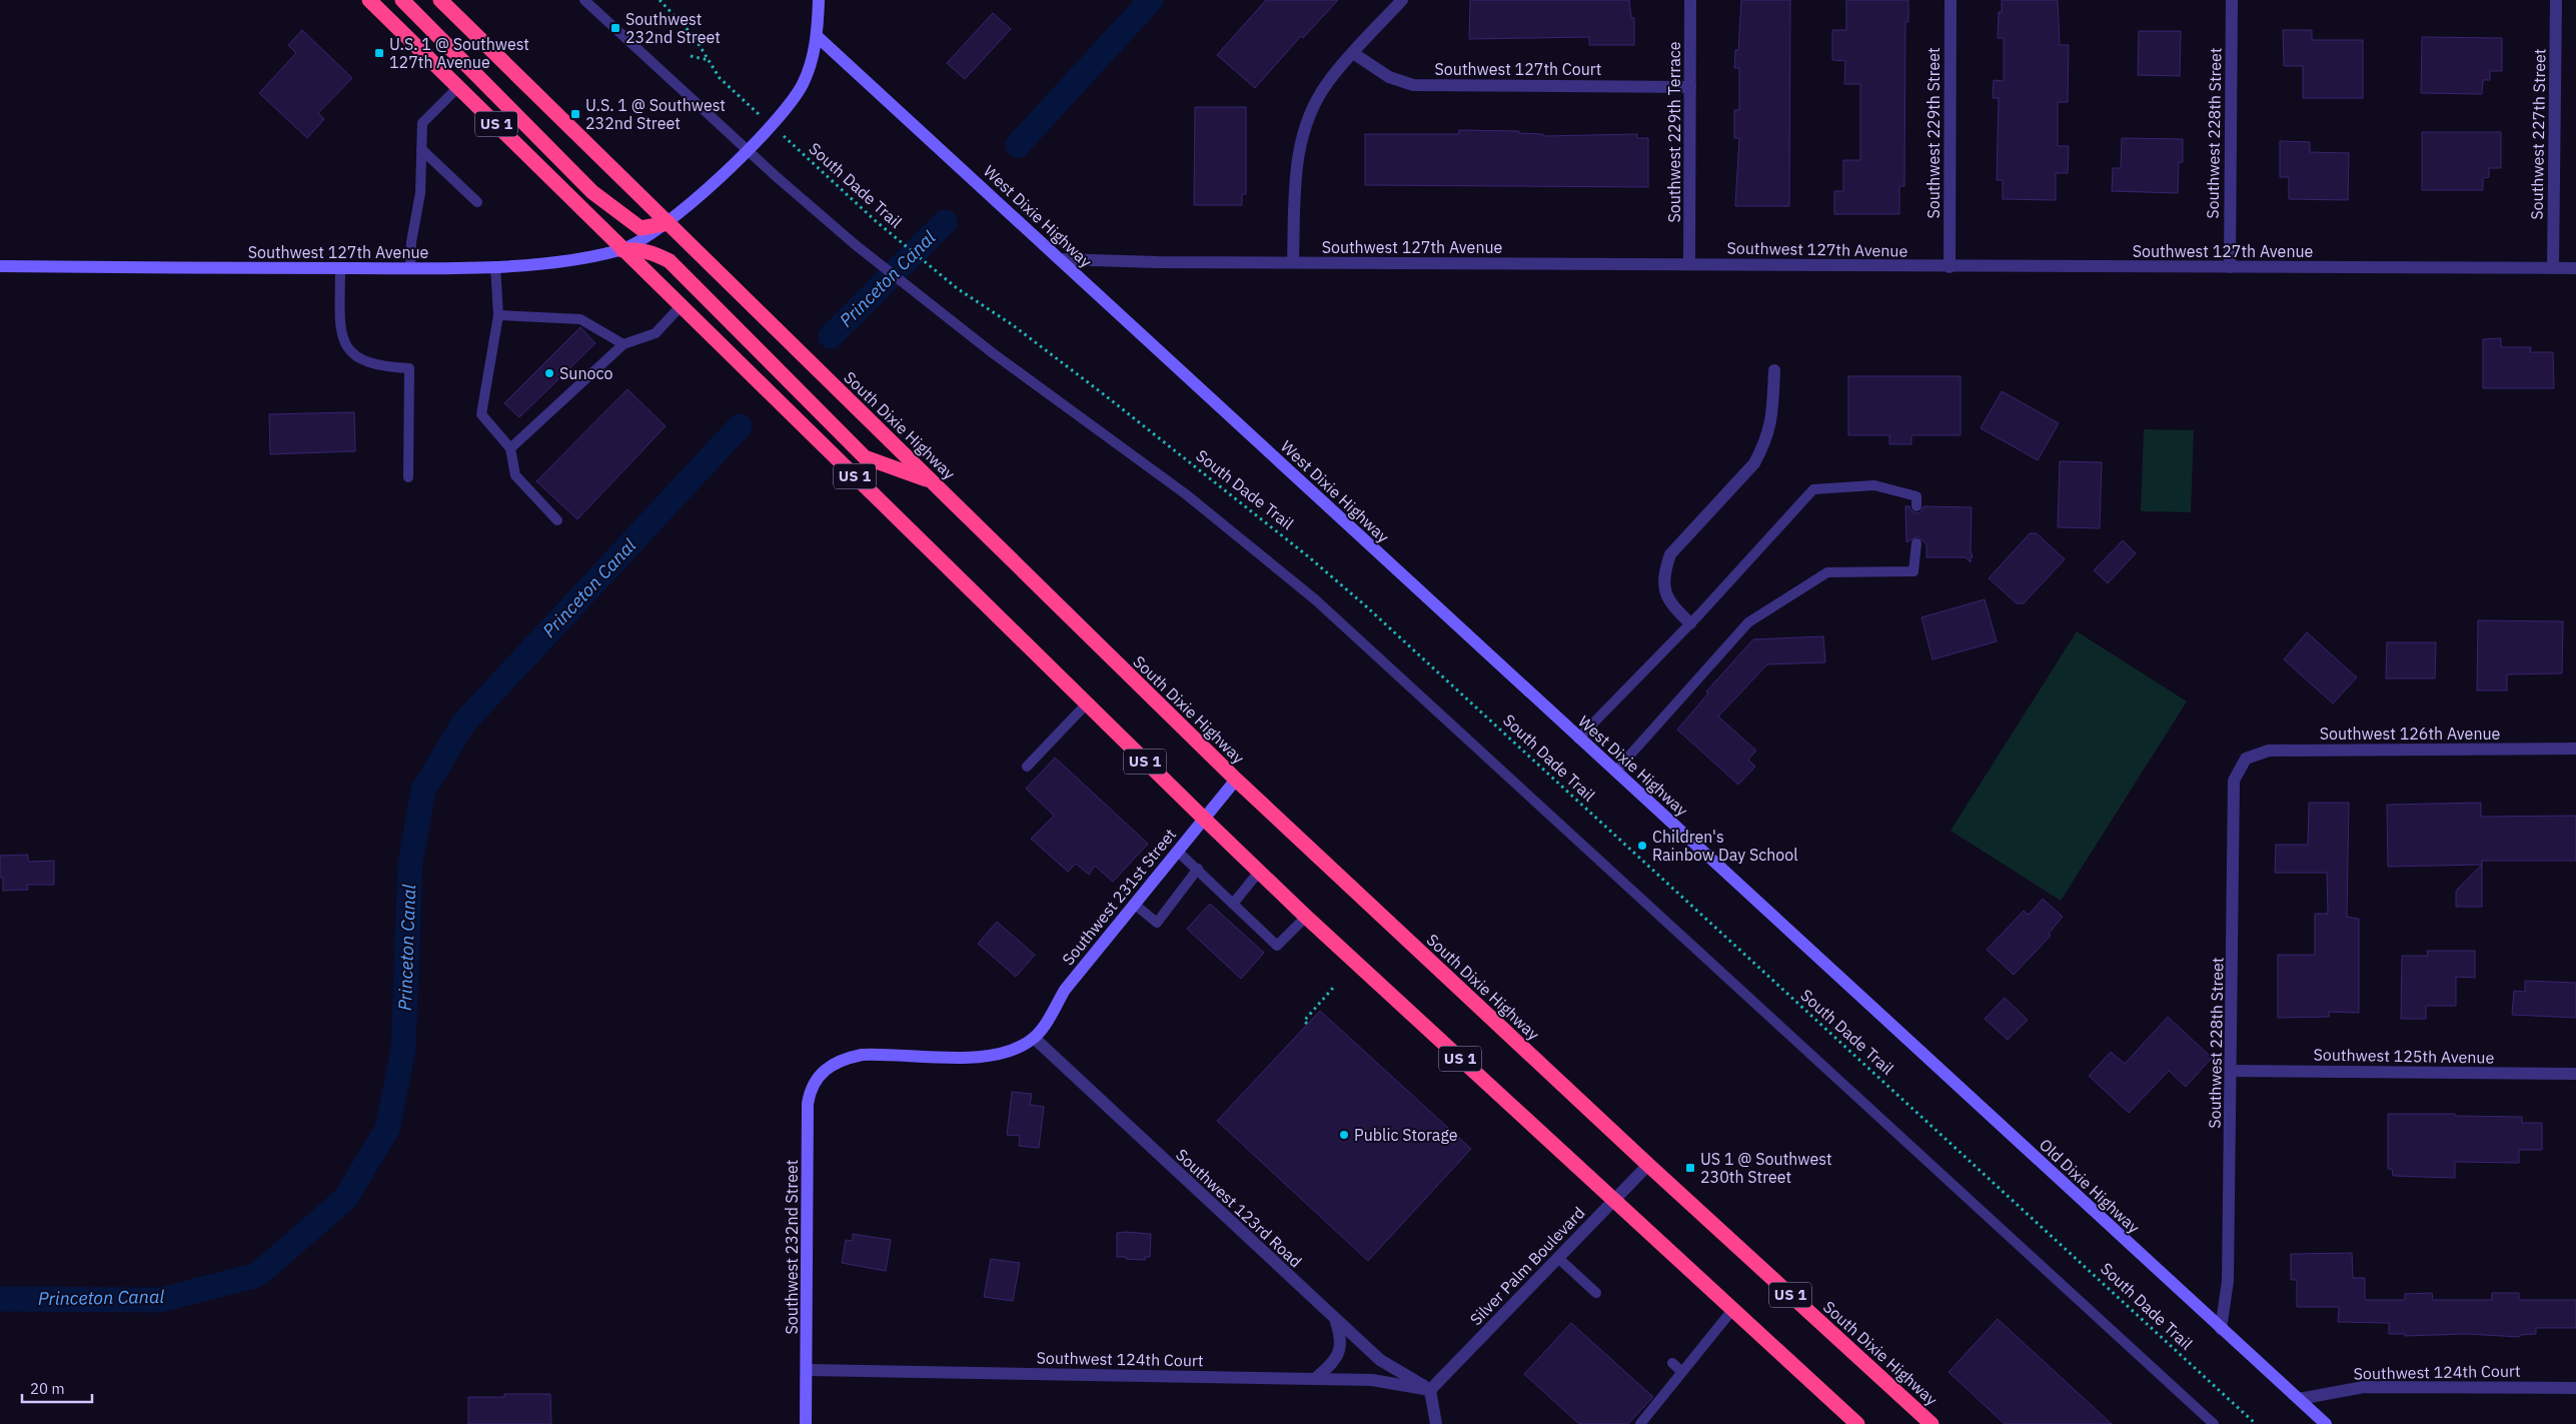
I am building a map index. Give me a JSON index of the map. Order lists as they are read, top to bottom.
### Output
{
  "streets": {
    "highway": ["US 1", "South Dixie Highway"],
    "street": [
      "Southwest 127th Court",
      "Southwest 229th Terrace",
      "Southwest 229th Street",
      "Southwest 228th Street",
      "Southwest 227th Street",
      "West Dixie Highway",
      "Southwest 127th Avenue",
      "Southwest 126th Avenue",
      "Southwest 231st Street",
      "Southwest 125th Avenue",
      "Old Dixie Highway",
      "Southwest 123rd Road",
      "Southwest 232nd Street",
      "Silver Palm Boulevard",
      "Southwest 124th Court"
    ],
    "path": ["South Dade Trail"]
  },
  "crossings": [
    ["Southwest 127th Court", "Southwest 229th Terrace"],
    ["US 1", "Southwest 127th Avenue"],
    ["US 1", "Southwest 231st Street"],
    ["US 1", "Silver Palm Boulevard"],
    ["Southwest 229th Terrace", "Southwest 127th Avenue"],
    ["Southwest 229th Street", "Southwest 127th Avenue"],
    ["Southwest 228th Street", "Southwest 127th Avenue"],
    ["Southwest 228th Street", "Southwest 126th Avenue"],
    ["Southwest 228th Street", "Southwest 125th Avenue"],
    ["Southwest 228th Street", "Old Dixie Highway"],
    ["Southwest 227th Street", "Southwest 127th Avenue"],
    ["West Dixie Highway", "Southwest 127th Avenue"],
    ["West Dixie Highway", "Old Dixie Highway"],
    ["Southwest 127th Avenue", "South Dixie Highway"],
    ["South Dixie Highway", "Southwest 231st Street"],
    ["South Dixie Highway", "Silver Palm Boulevard"],
    ["Southwest 231st Street", "Southwest 123rd Road"],
    ["Southwest 231st Street", "Southwest 232nd Street"],
    ["Old Dixie Highway", "Southwest 124th Court"],
    ["Southwest 123rd Road", "Southwest 232nd Street"],
    ["Southwest 123rd Road", "Silver Palm Boulevard"],
    ["Southwest 123rd Road", "Southwest 124th Court"],
    ["Southwest 232nd Street", "Southwest 124th Court"],
    ["Silver Palm Boulevard", "Southwest 124th Court"]
  ],
  "water": ["Princeton Canal"],
  "places": {
    "transit": [
      "Southwest 232nd Street",
      "U.S. 1 @ Southwest 127th Avenue",
      "U.S. 1 @ Southwest 232nd Street",
      "US 1 @ Southwest 230th Street"
    ],
    "other": ["Sunoco", "Children's Rainbow Day School", "Public Storage"]
  },
  "scale_bar": "20 m"
}
